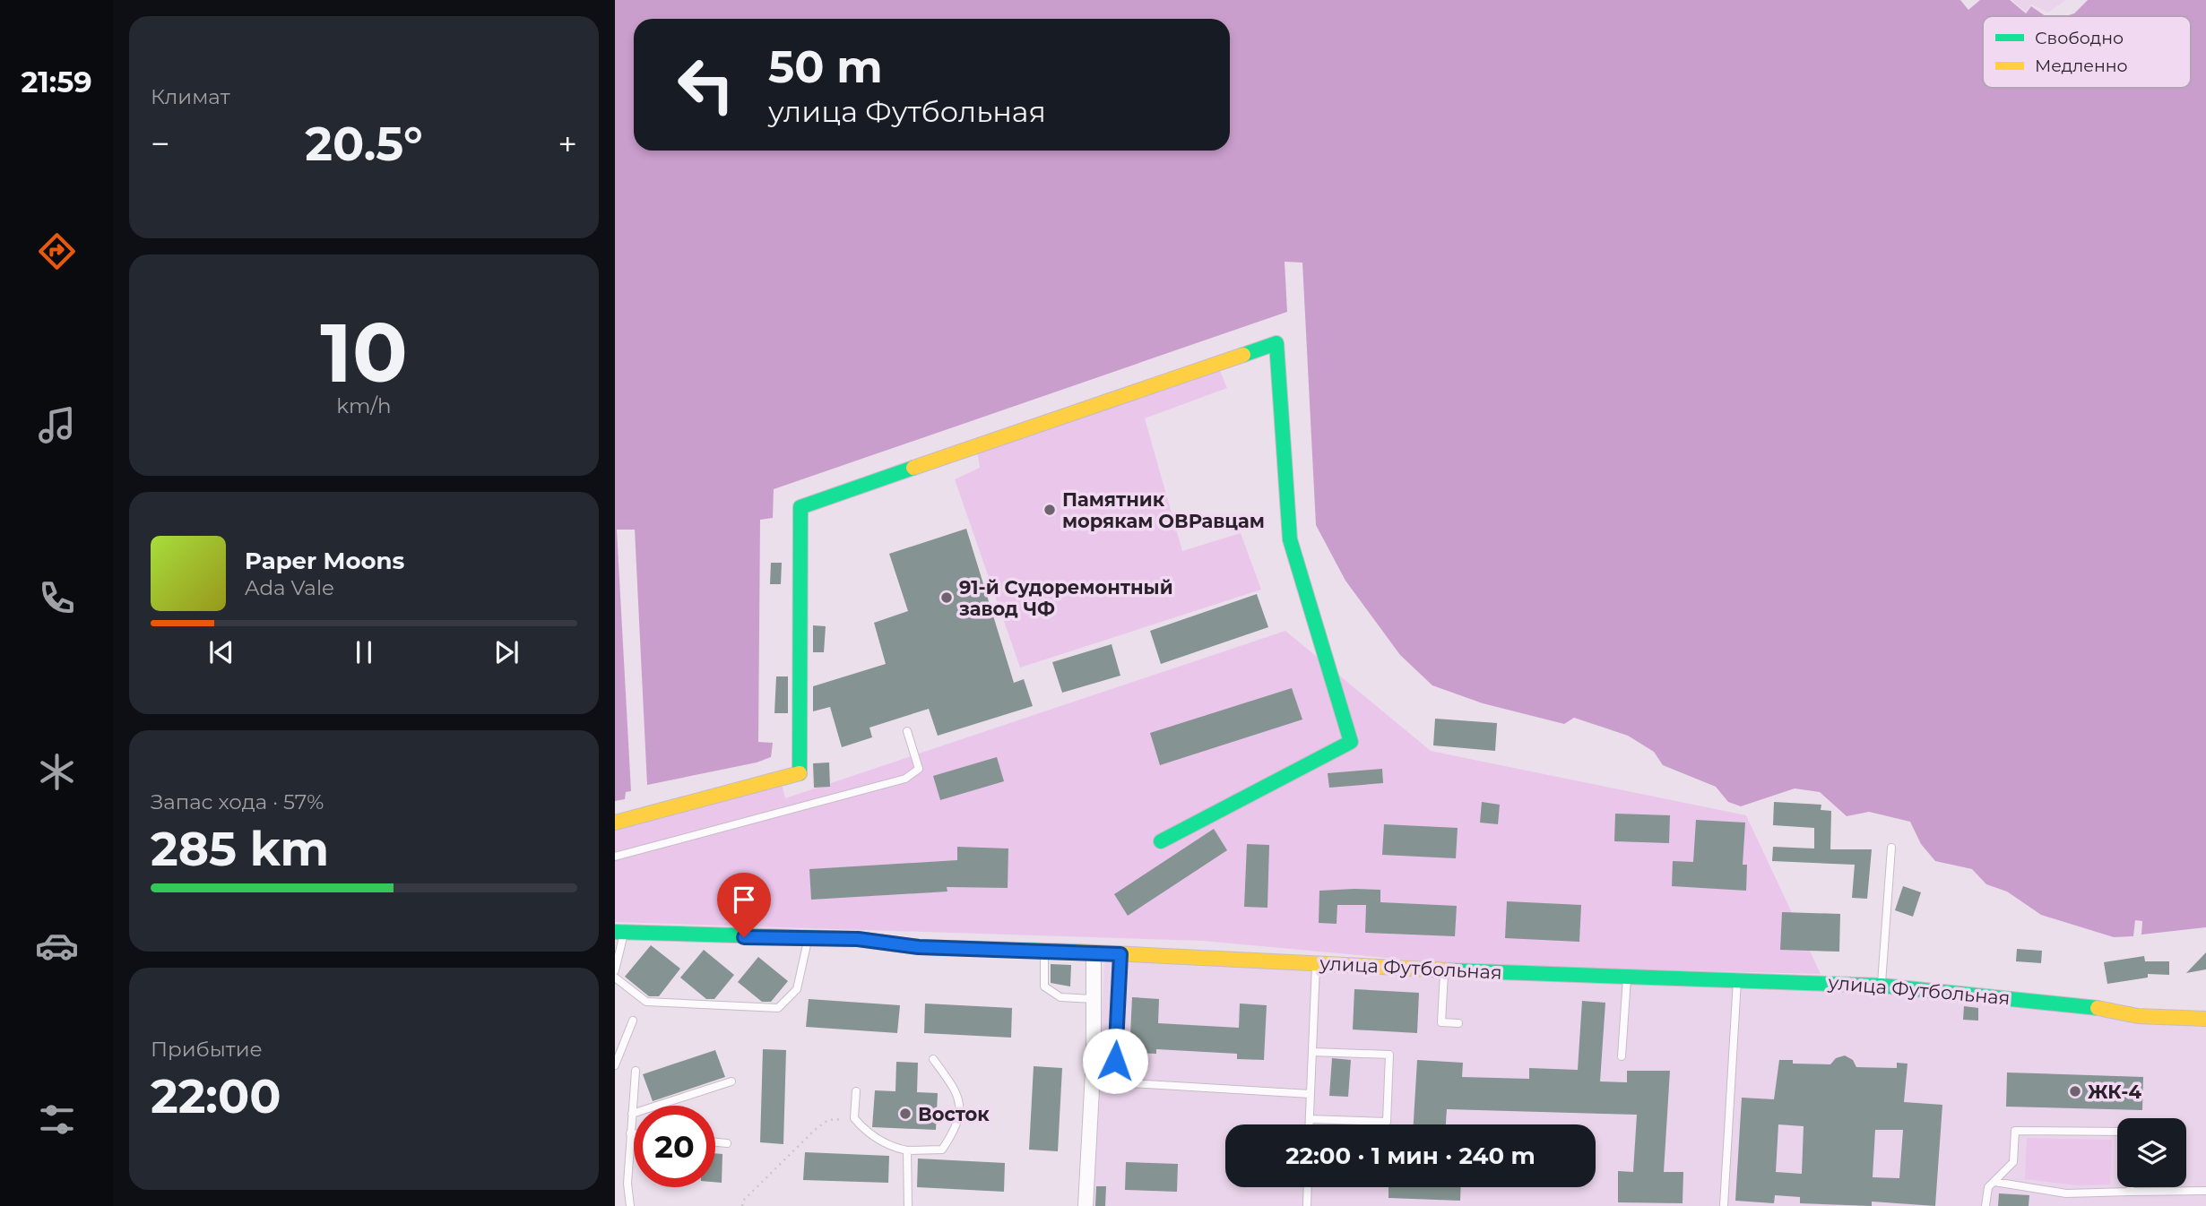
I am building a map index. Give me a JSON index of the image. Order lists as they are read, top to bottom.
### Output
{
  "streets": {
    "street": ["улица Футбольная"]
  },
  "places": [
    "Памятник морякам ОВРавцам",
    "91-й Судоремонтный завод ЧФ",
    "ЖК-4",
    "Восток"
  ],
  "legend": ["Свободно", "Медленно"],
  "page": {
    "tabs": "21:59",
    "tile": [
      "Климат",
      ["10", "km/h"],
      ["Запас хода · 57%", "285 km"],
      ["Прибытие", "22:00"]
    ],
    "turn": ["50 m", "улица Футбольная"],
    "heat": ["−", "20.5°", "+"],
    "song": ["Paper Moons", "Ada Vale"],
    "limit": "20",
    "trip": "22:00 · 1 мин · 240 m"
  }
}
